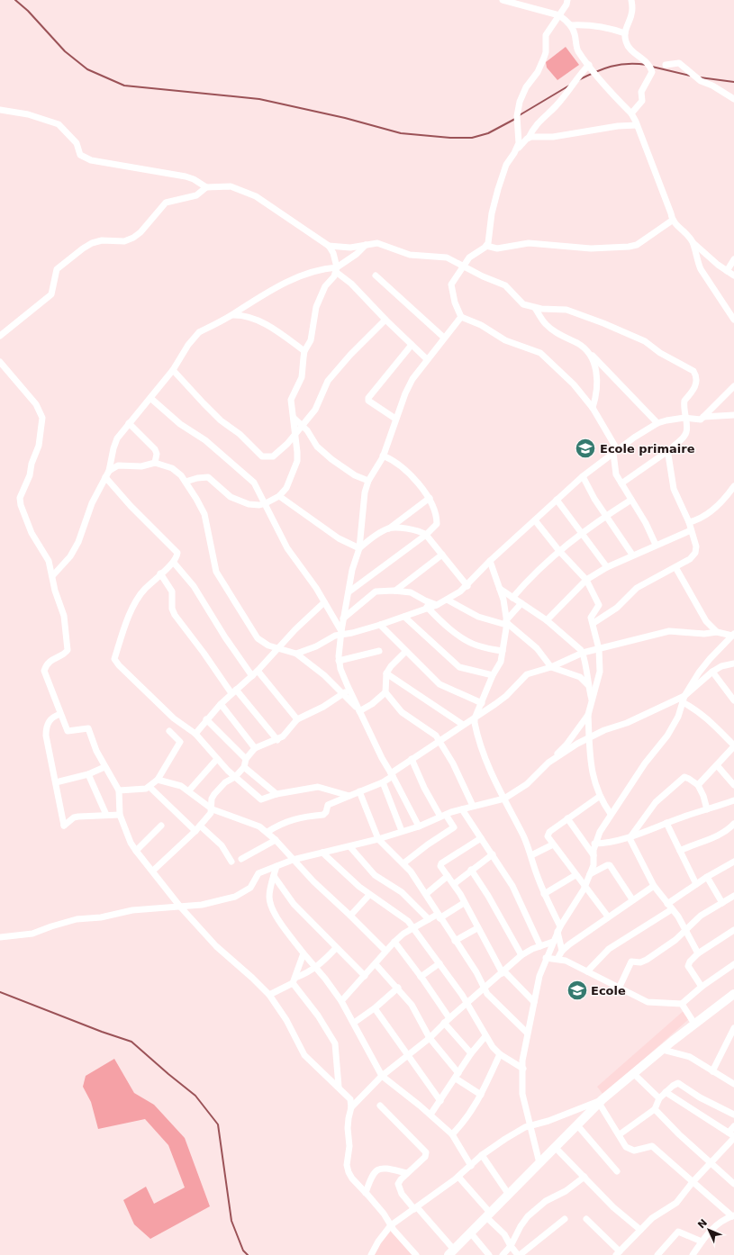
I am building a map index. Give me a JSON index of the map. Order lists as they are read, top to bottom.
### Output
{
  "places": {
    "school or university": ["Ecole primaire", "Ecole"]
  },
  "north": "top left"
}
